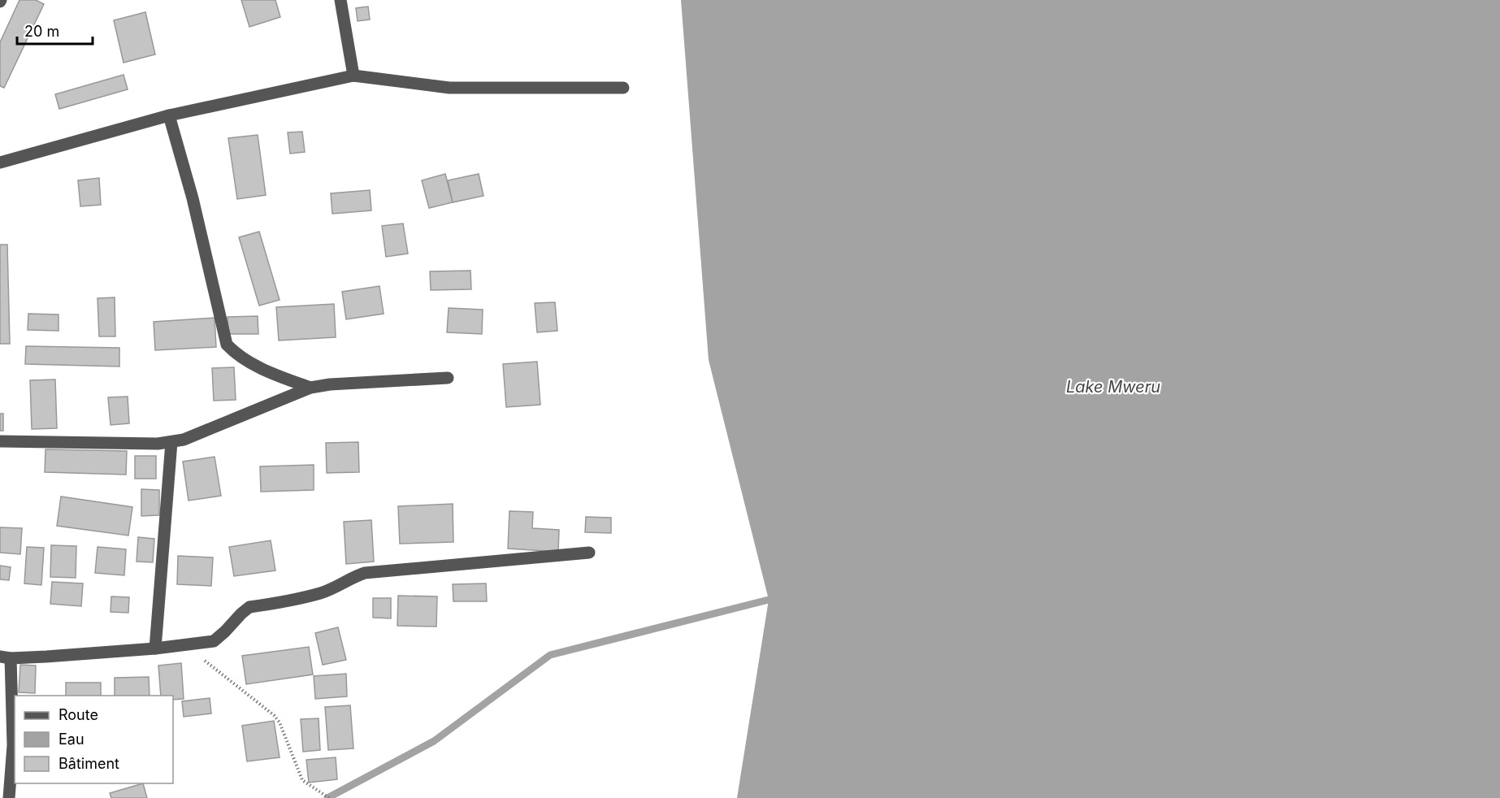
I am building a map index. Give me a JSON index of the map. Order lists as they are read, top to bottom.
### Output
{
  "water": ["Lake Mweru"],
  "legend": ["Route", "Eau", "Bâtiment"],
  "scale_bar": "20 m"
}
